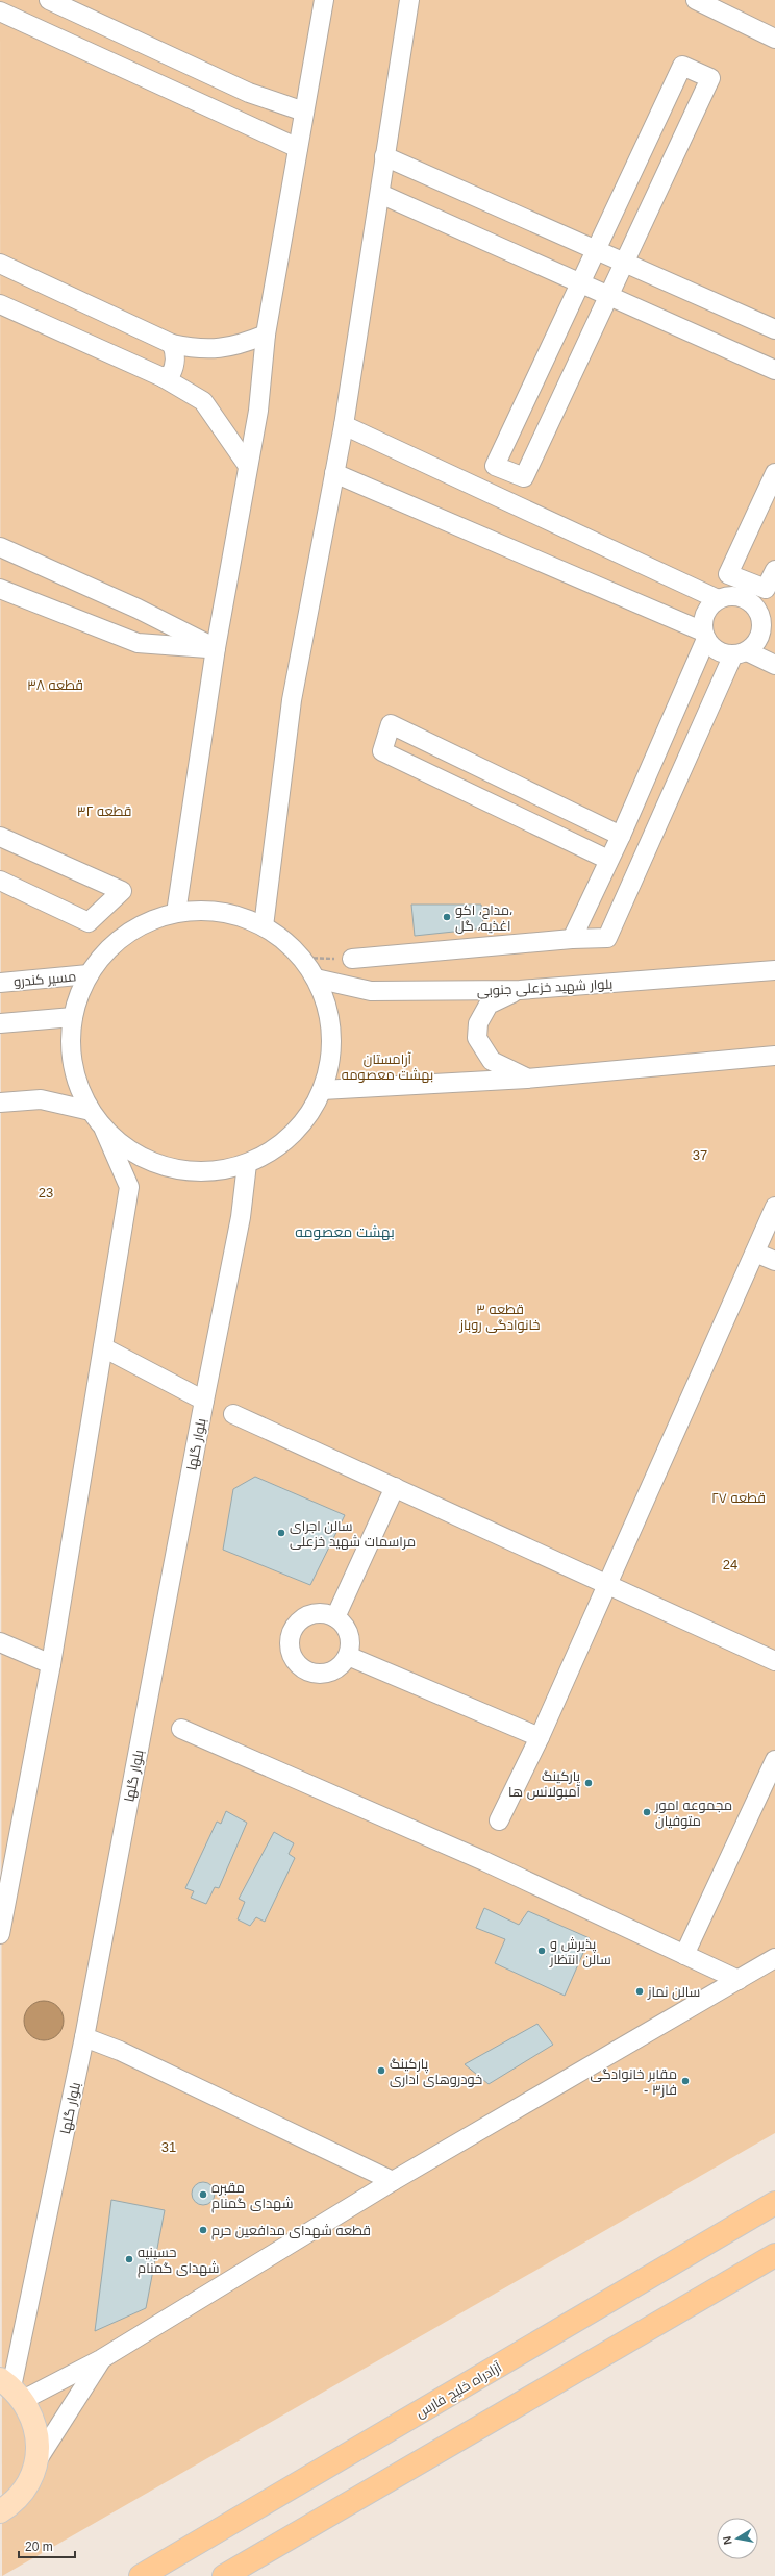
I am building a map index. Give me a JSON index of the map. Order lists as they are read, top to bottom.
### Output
{
  "streets": {
    "highway": ["آزادراه خلیج فارس"],
    "lane": ["مسیر کندرو", "بلوار شهید خزعلی جنوبی", "بلوار گلها"]
  },
  "districts": ["بهشت معصومه"],
  "parks": [
    "قطعه ۳۸",
    "قطعه ۳۲",
    "آرامستان بهشت معصومه",
    "37",
    "23",
    "قطعه ۳ خانوادگی روباز",
    "قطعه ۲۷",
    "24",
    "31"
  ],
  "places": [
    "مداح، اکو، اغذیه، گل",
    "سالن اجرای مراسمات شهید خزعلی",
    "پارکینگ آمبولانس ها",
    "مجموعه امور متوفیان",
    "پذیرش و سالن انتظار",
    "سالن نماز",
    "پارکینگ خودروهای اداری",
    "مقابر خانوادگی - فاز۳",
    "مقبره شهدای گمنام",
    "قطعه شهدای مدافعین حرم",
    "حسینیه شهدای گمنام"
  ],
  "scale_bar": "20 m",
  "north": "left"
}
